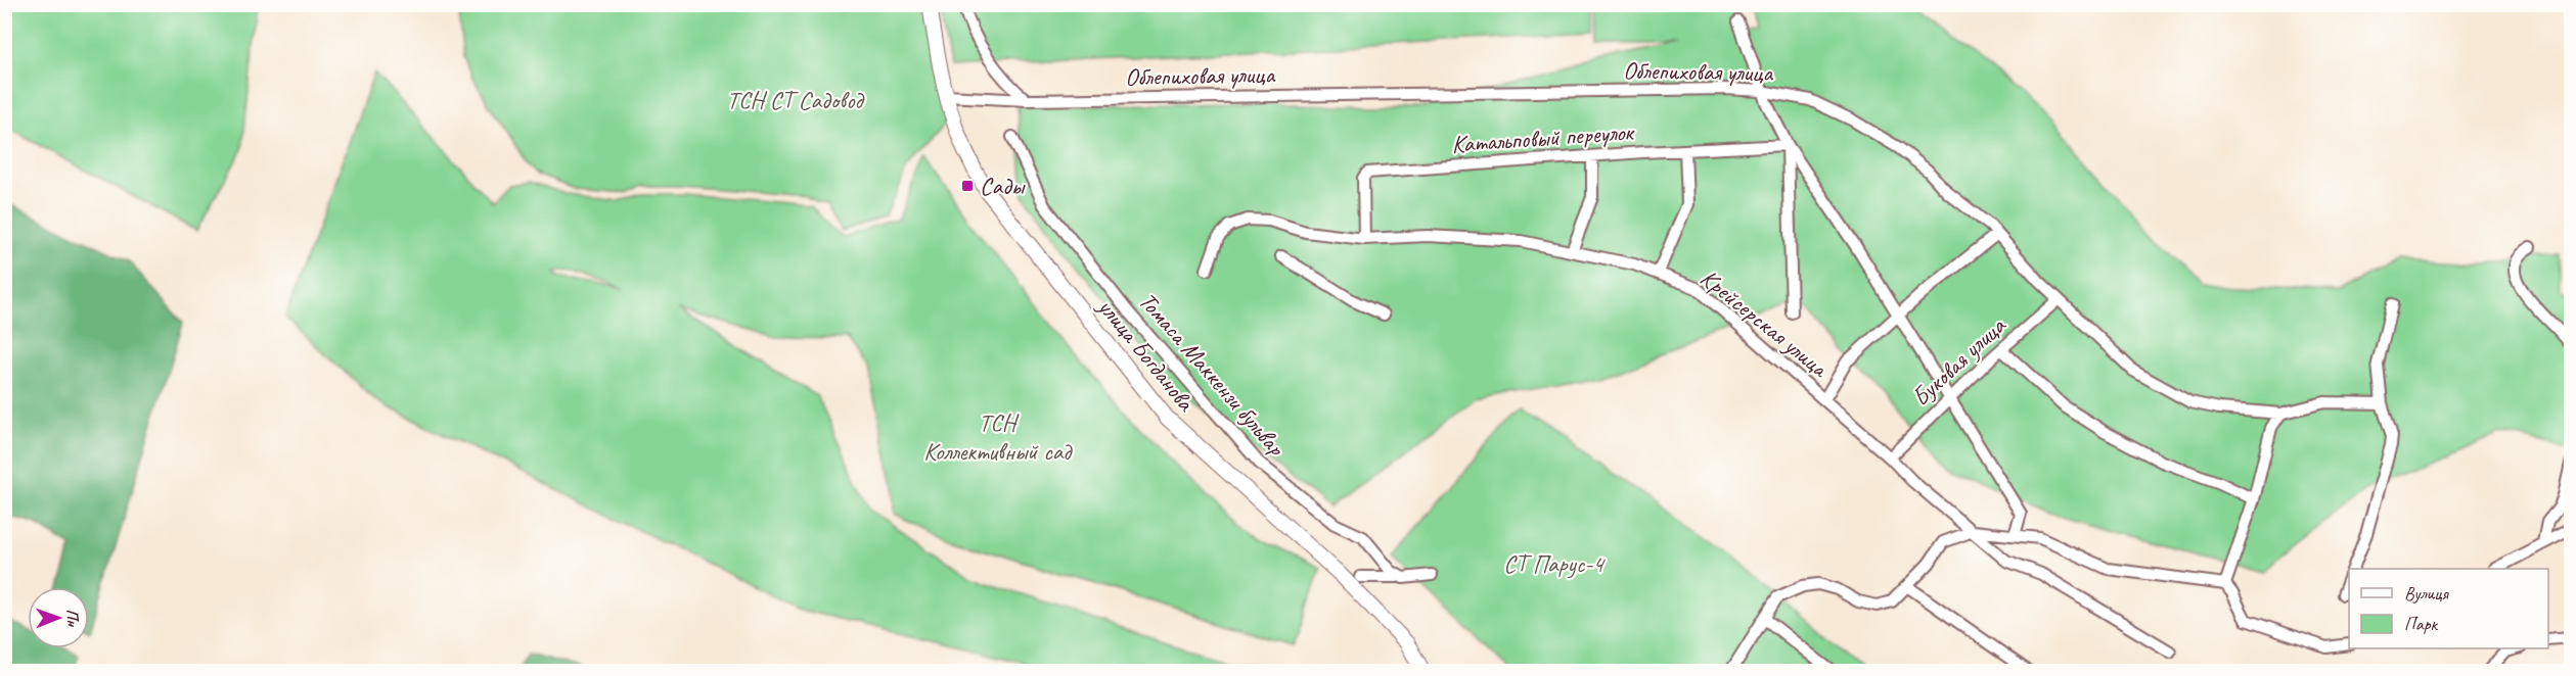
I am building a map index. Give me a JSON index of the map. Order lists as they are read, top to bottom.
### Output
{
  "streets": {
    "main road": ["улица Богданова"],
    "street": [
      "Облепиховая улица",
      "Катальповый переулок",
      "Крейсерская улица",
      "Буковая улица",
      "Томаса Маккензи бульвар"
    ]
  },
  "crossings": [
    ["Облепиховая улица", "улица Богданова"],
    ["Облепиховая улица", "Буковая улица"],
    ["Катальповый переулок", "Крейсерская улица"],
    ["Крейсерская улица", "Буковая улица"]
  ],
  "parks": ["ТСН СТ Садовод", "ТСН Коллективный сад", "СТ Парус-4"],
  "places": {
    "transit": ["Сады"]
  },
  "legend": ["Вулиця", "Парк"],
  "north": "right"
}
